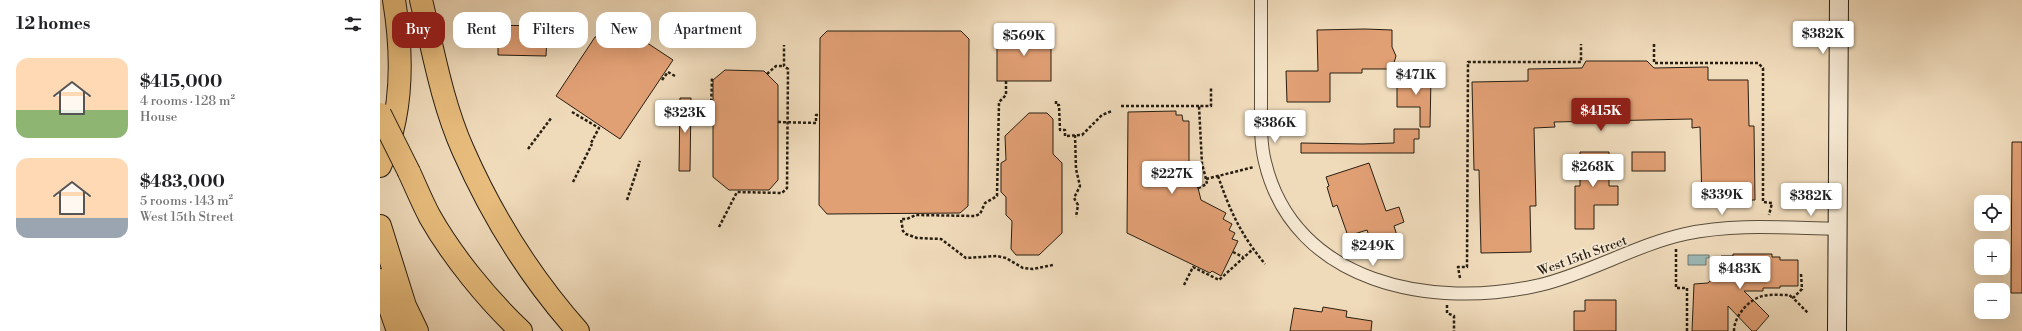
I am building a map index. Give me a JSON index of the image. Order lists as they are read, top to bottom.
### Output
{
  "streets": {
    "street": ["West 15th Street"]
  },
  "page": {
    "heading": "12 homes",
    "chip": [
      "Buy",
      "Rent",
      "Filters",
      "New",
      "Apartment"
    ],
    "price": [
      "$382K",
      "$569K",
      "$471K",
      "$415K",
      "$323K",
      "$386K",
      "$268K",
      "$227K",
      "$339K",
      "$382K",
      "$249K",
      "$483K"
    ],
    "list": [
      {
        "name": "$415,000",
        "note": "4 rooms · 128 m² · House"
      },
      {
        "name": "$483,000",
        "note": "5 rooms · 143 m² · West 15th Street"
      }
    ],
    "map_buttons": ["+", "−"]
  }
}
